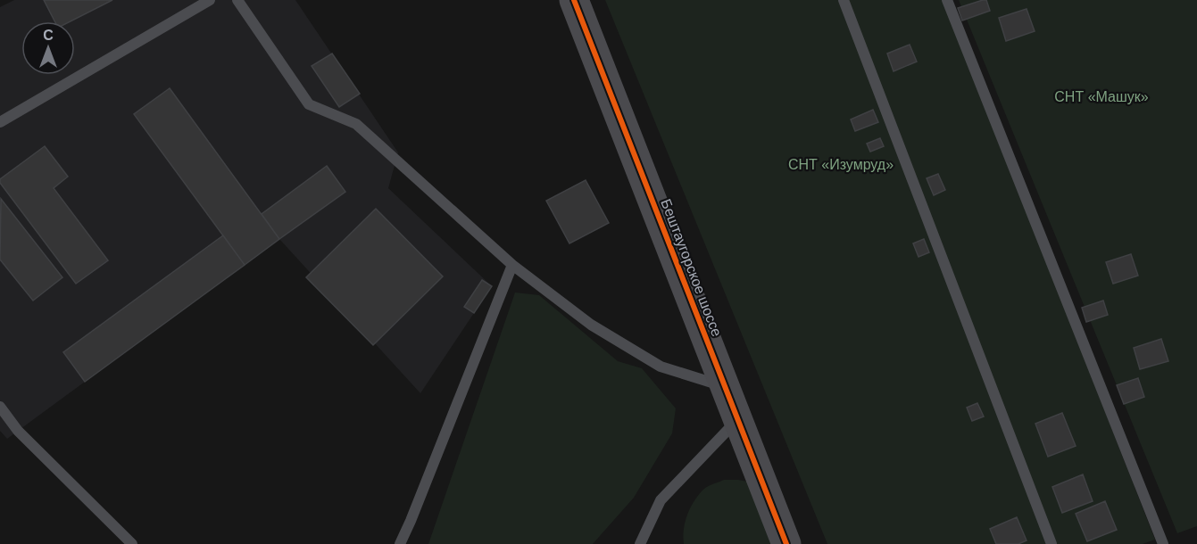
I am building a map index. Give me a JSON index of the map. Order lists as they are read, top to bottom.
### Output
{
  "streets": {
    "street": ["Бештаугорское шоссе"]
  },
  "parks": ["СНТ «Машук»", "СНТ «Изумруд»"],
  "north": "top"
}
